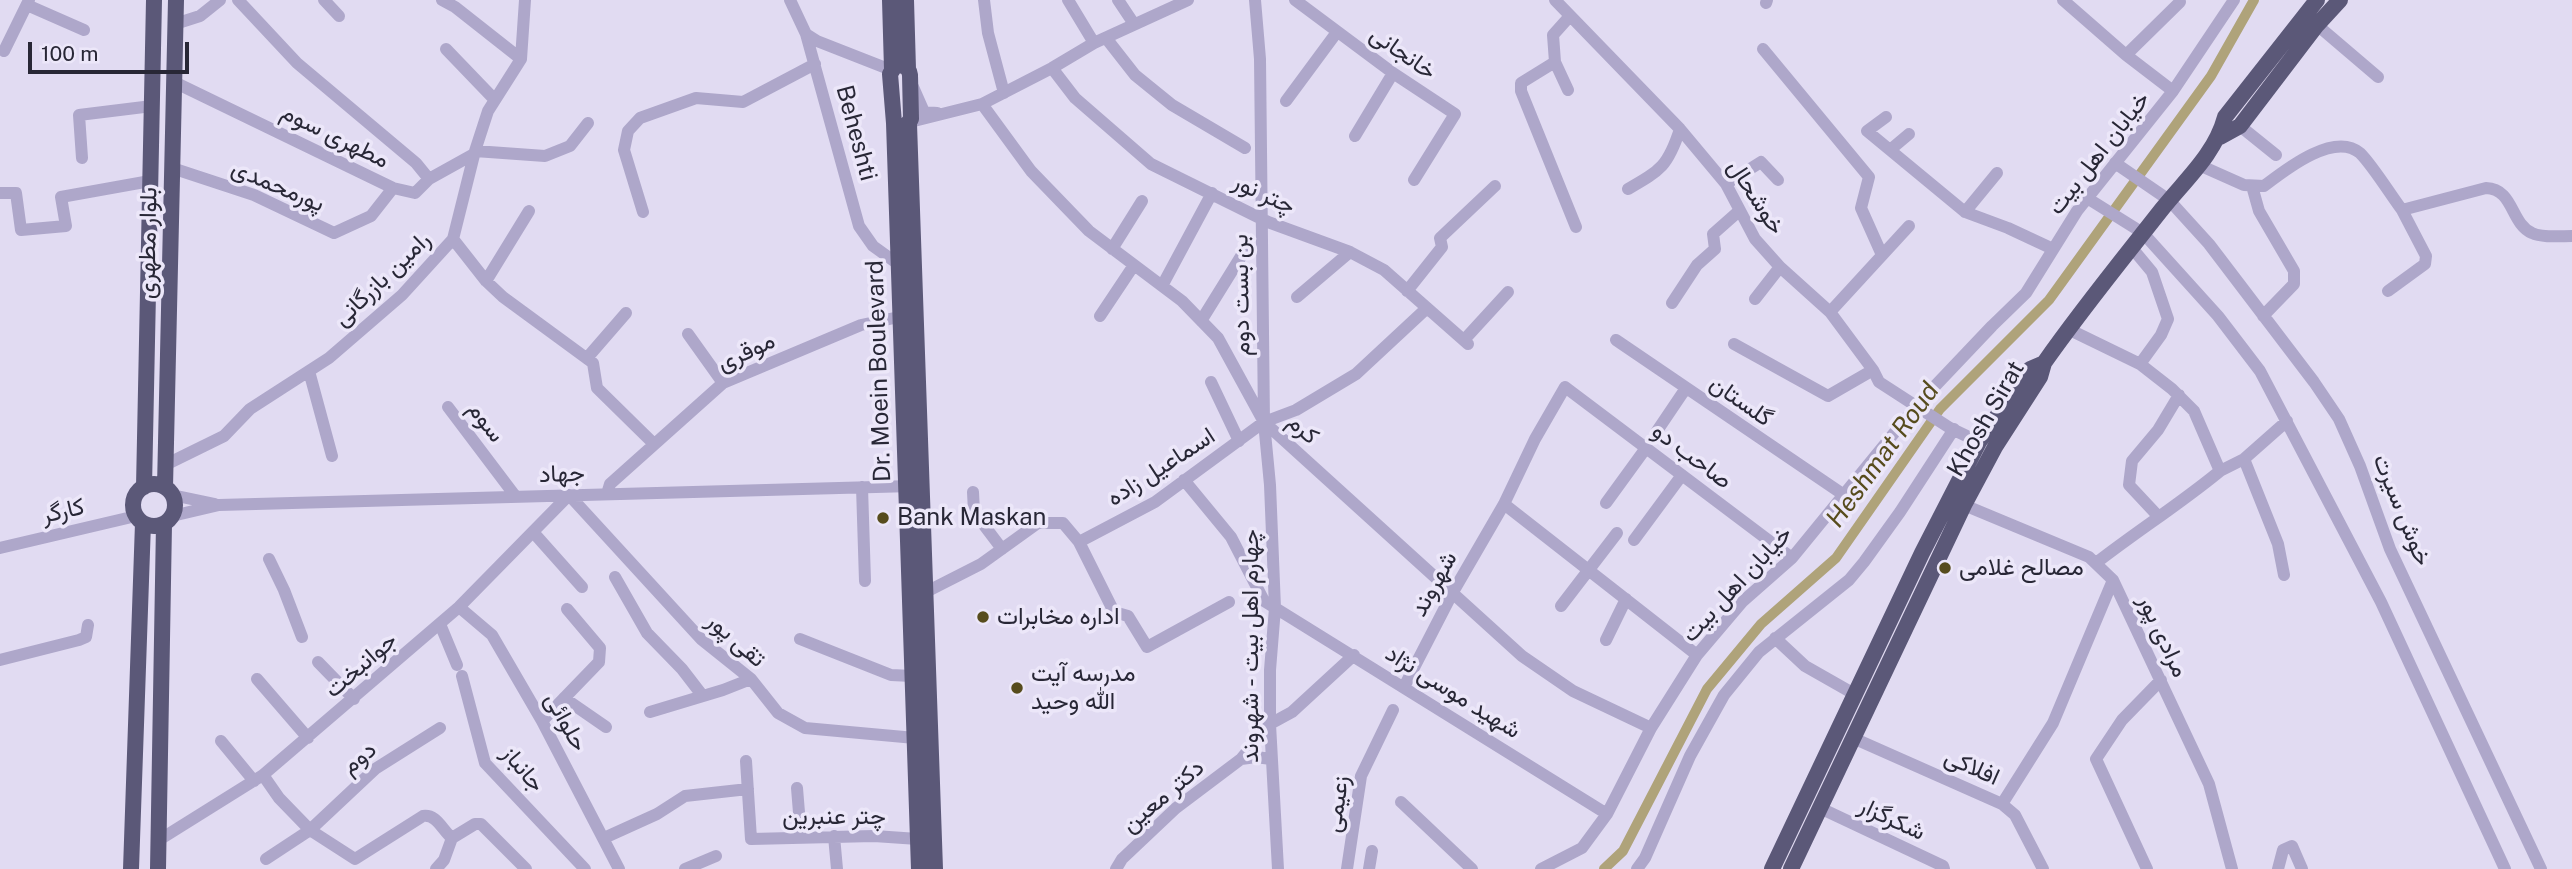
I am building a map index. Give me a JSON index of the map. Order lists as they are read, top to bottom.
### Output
{
  "streets": {
    "main road": ["بلوار مطهری", "Dr. Moein Boulevard", "Khosh Sirat"],
    "street": [
      "خانجانی",
      "Beheshti",
      "مطهری سوم",
      "خیابان اهل بیت",
      "پورمحمدی",
      "چتر نور",
      "خوشحال",
      "رامین بازرگانی",
      "بن بست دوم",
      "موقری",
      "گلستان",
      "سوم",
      "کرم",
      "صاحب دو",
      "اسماعیل زاده",
      "جهاد",
      "خوش سیرت",
      "کارگر",
      "شهروند",
      "مرادی پور",
      "تقی پور",
      "چهارم اهل بیت - شهروند",
      "جوانبخت",
      "شهید موسی نژاد",
      "حلوائی",
      "دوم",
      "افلاکی",
      "جانباز",
      "دکتر معین",
      "زعیمی",
      "چتر عنبرین",
      "شکرگزار"
    ]
  },
  "crossings": [
    ["Beheshti", "Dr. Moein Boulevard"],
    ["مطهری سوم", "پورمحمدی"],
    ["مطهری سوم", "بلوار مطهری"],
    ["مطهری سوم", "رامین بازرگانی"],
    ["خیابان اهل بیت", "خوشحال"],
    ["خیابان اهل بیت", "گلستان"],
    ["خیابان اهل بیت", "کرم"],
    ["خیابان اهل بیت", "صاحب دو"],
    ["خیابان اهل بیت", "خوش سیرت"],
    ["خیابان اهل بیت", "شهید موسی نژاد"],
    ["پورمحمدی", "بلوار مطهری"],
    ["چتر نور", "بن بست دوم"],
    ["چتر نور", "اسماعیل زاده"],
    ["خوشحال", "Khosh Sirat"],
    ["بلوار مطهری", "رامین بازرگانی"],
    ["بلوار مطهری", "کارگر"],
    ["بن بست دوم", "کرم"],
    ["بن بست دوم", "اسماعیل زاده"],
    ["بن بست دوم", "چهارم اهل بیت - شهروند"],
    ["موقری", "Dr. Moein Boulevard"],
    ["موقری", "جهاد"],
    ["Dr. Moein Boulevard", "جهاد"],
    ["Dr. Moein Boulevard", "تقی پور"],
    ["Dr. Moein Boulevard", "چتر عنبرین"],
    ["Khosh Sirat", "مرادی پور"],
    ["Khosh Sirat", "افلاکی"],
    ["Khosh Sirat", "شکرگزار"],
    ["سوم", "جهاد"],
    ["کرم", "اسماعیل زاده"],
    ["کرم", "شهروند"],
    ["کرم", "چهارم اهل بیت - شهروند"],
    ["صاحب دو", "شهروند"],
    ["اسماعیل زاده", "چهارم اهل بیت - شهروند"],
    ["جهاد", "تقی پور"],
    ["جهاد", "جوانبخت"],
    ["شهروند", "شهید موسی نژاد"],
    ["تقی پور", "جوانبخت"],
    ["چهارم اهل بیت - شهروند", "شهید موسی نژاد"],
    ["چهارم اهل بیت - شهروند", "دکتر معین"],
    ["جوانبخت", "حلوائی"],
    ["جوانبخت", "جانباز"],
    ["شهید موسی نژاد", "دکتر معین"]
  ],
  "water": ["Heshmat Roud"],
  "places": [
    "Bank Maskan",
    "مصالح غلامی",
    "اداره مخابرات",
    "مدرسه آیت الله وحید"
  ],
  "scale_bar": "100 m"
}
